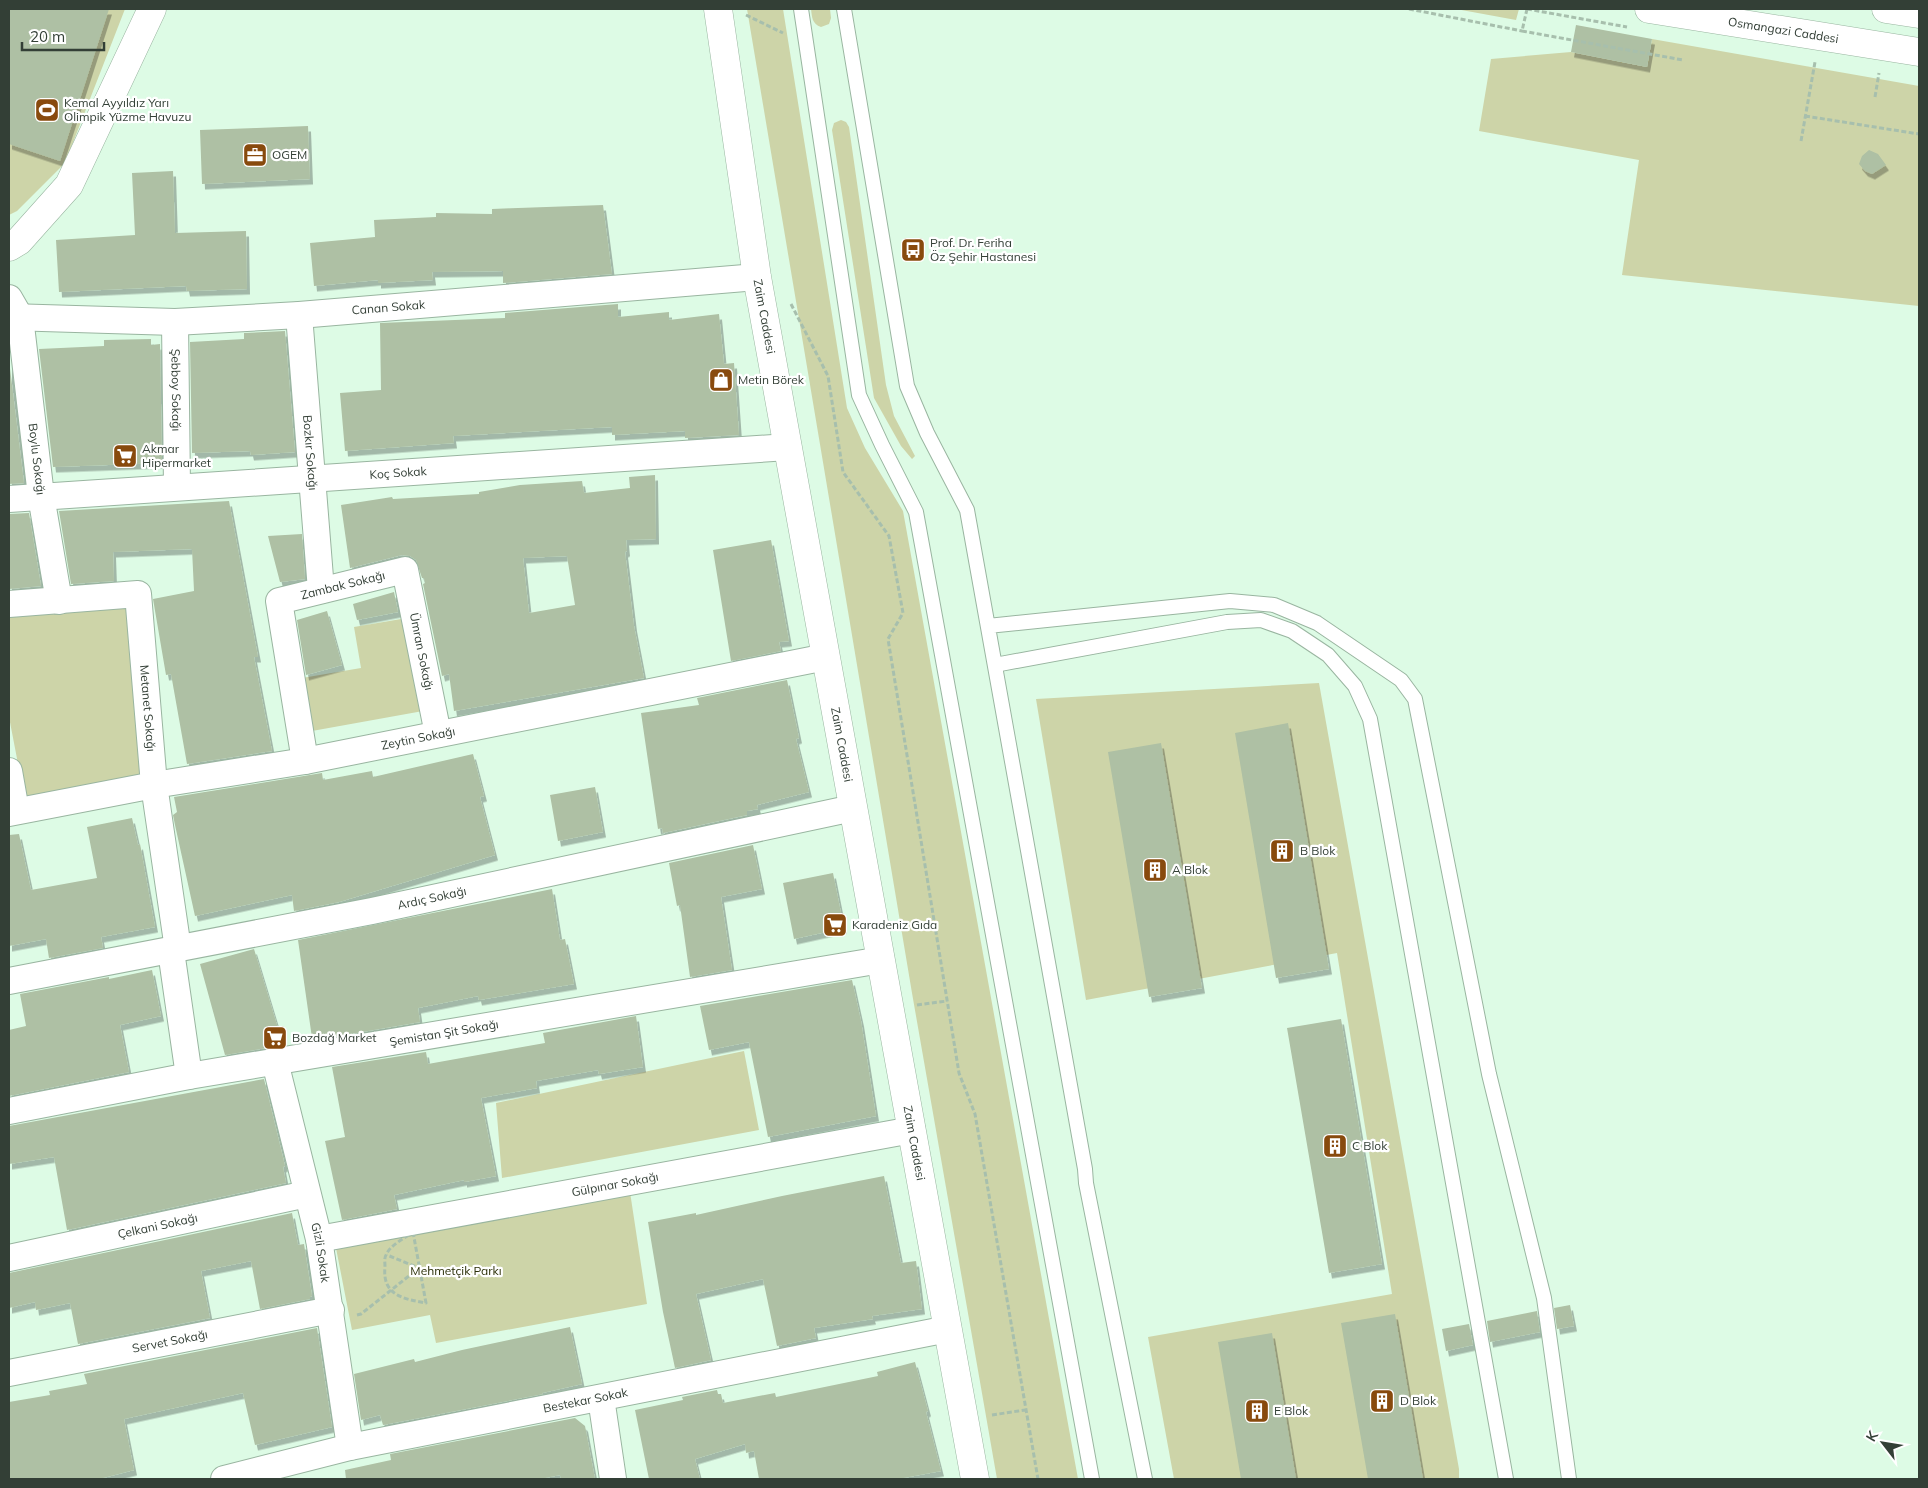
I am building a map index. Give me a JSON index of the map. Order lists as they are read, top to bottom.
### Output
{
  "streets": {
    "street": [
      "Osmangazi Caddesi",
      "Canan Sokak",
      "Zaim Caddesi",
      "Şebboy Sokağı",
      "Bozkır Sokağı",
      "Boylu Sokağı",
      "Koç Sokak",
      "Zambak Sokağı",
      "Ümran Sokağı",
      "Metanet Sokağı",
      "Zeytin Sokağı",
      "Ardıç Sokağı",
      "Şemistan Şit Sokağı",
      "Gülpınar Sokağı",
      "Çelkani Sokağı",
      "Gizli Sokak",
      "Servet Sokağı",
      "Bestekar Sokak"
    ]
  },
  "crossings": [
    ["Canan Sokak", "Zaim Caddesi"],
    ["Canan Sokak", "Şebboy Sokağı"],
    ["Canan Sokak", "Bozkır Sokağı"],
    ["Canan Sokak", "Boylu Sokağı"],
    ["Zaim Caddesi", "Koç Sokak"],
    ["Zaim Caddesi", "Zeytin Sokağı"],
    ["Zaim Caddesi", "Ardıç Sokağı"],
    ["Zaim Caddesi", "Şemistan Şit Sokağı"],
    ["Zaim Caddesi", "Gülpınar Sokağı"],
    ["Zaim Caddesi", "Bestekar Sokak"],
    ["Şebboy Sokağı", "Koç Sokak"],
    ["Bozkır Sokağı", "Koç Sokak"],
    ["Bozkır Sokağı", "Zambak Sokağı"],
    ["Boylu Sokağı", "Koç Sokak"],
    ["Boylu Sokağı", "Metanet Sokağı"],
    ["Zambak Sokağı", "Ümran Sokağı"],
    ["Zambak Sokağı", "Zeytin Sokağı"],
    ["Ümran Sokağı", "Zeytin Sokağı"],
    ["Metanet Sokağı", "Zeytin Sokağı"],
    ["Metanet Sokağı", "Ardıç Sokağı"],
    ["Metanet Sokağı", "Şemistan Şit Sokağı"],
    ["Şemistan Şit Sokağı", "Gizli Sokak"],
    ["Gülpınar Sokağı", "Gizli Sokak"],
    ["Çelkani Sokağı", "Gizli Sokak"],
    ["Gizli Sokak", "Servet Sokağı"],
    ["Gizli Sokak", "Bestekar Sokak"]
  ],
  "parks": ["Mehmetçik Parkı"],
  "places": {
    "sports": ["Kemal Ayyıldız Yarı Olimpik Yüzme Havuzu"],
    "office": ["OGEM"],
    "bus stop": ["Prof. Dr. Feriha Öz Şehir Hastanesi"],
    "shop": ["Metin Börek"],
    "supermarket": ["Akmar Hipermarket", "Karadeniz Gıda", "Bozdağ Market"],
    "building": [
      "B Blok",
      "A Blok",
      "C Blok",
      "D Blok",
      "E Blok"
    ]
  },
  "scale_bar": "20 m",
  "north": "top left"
}
